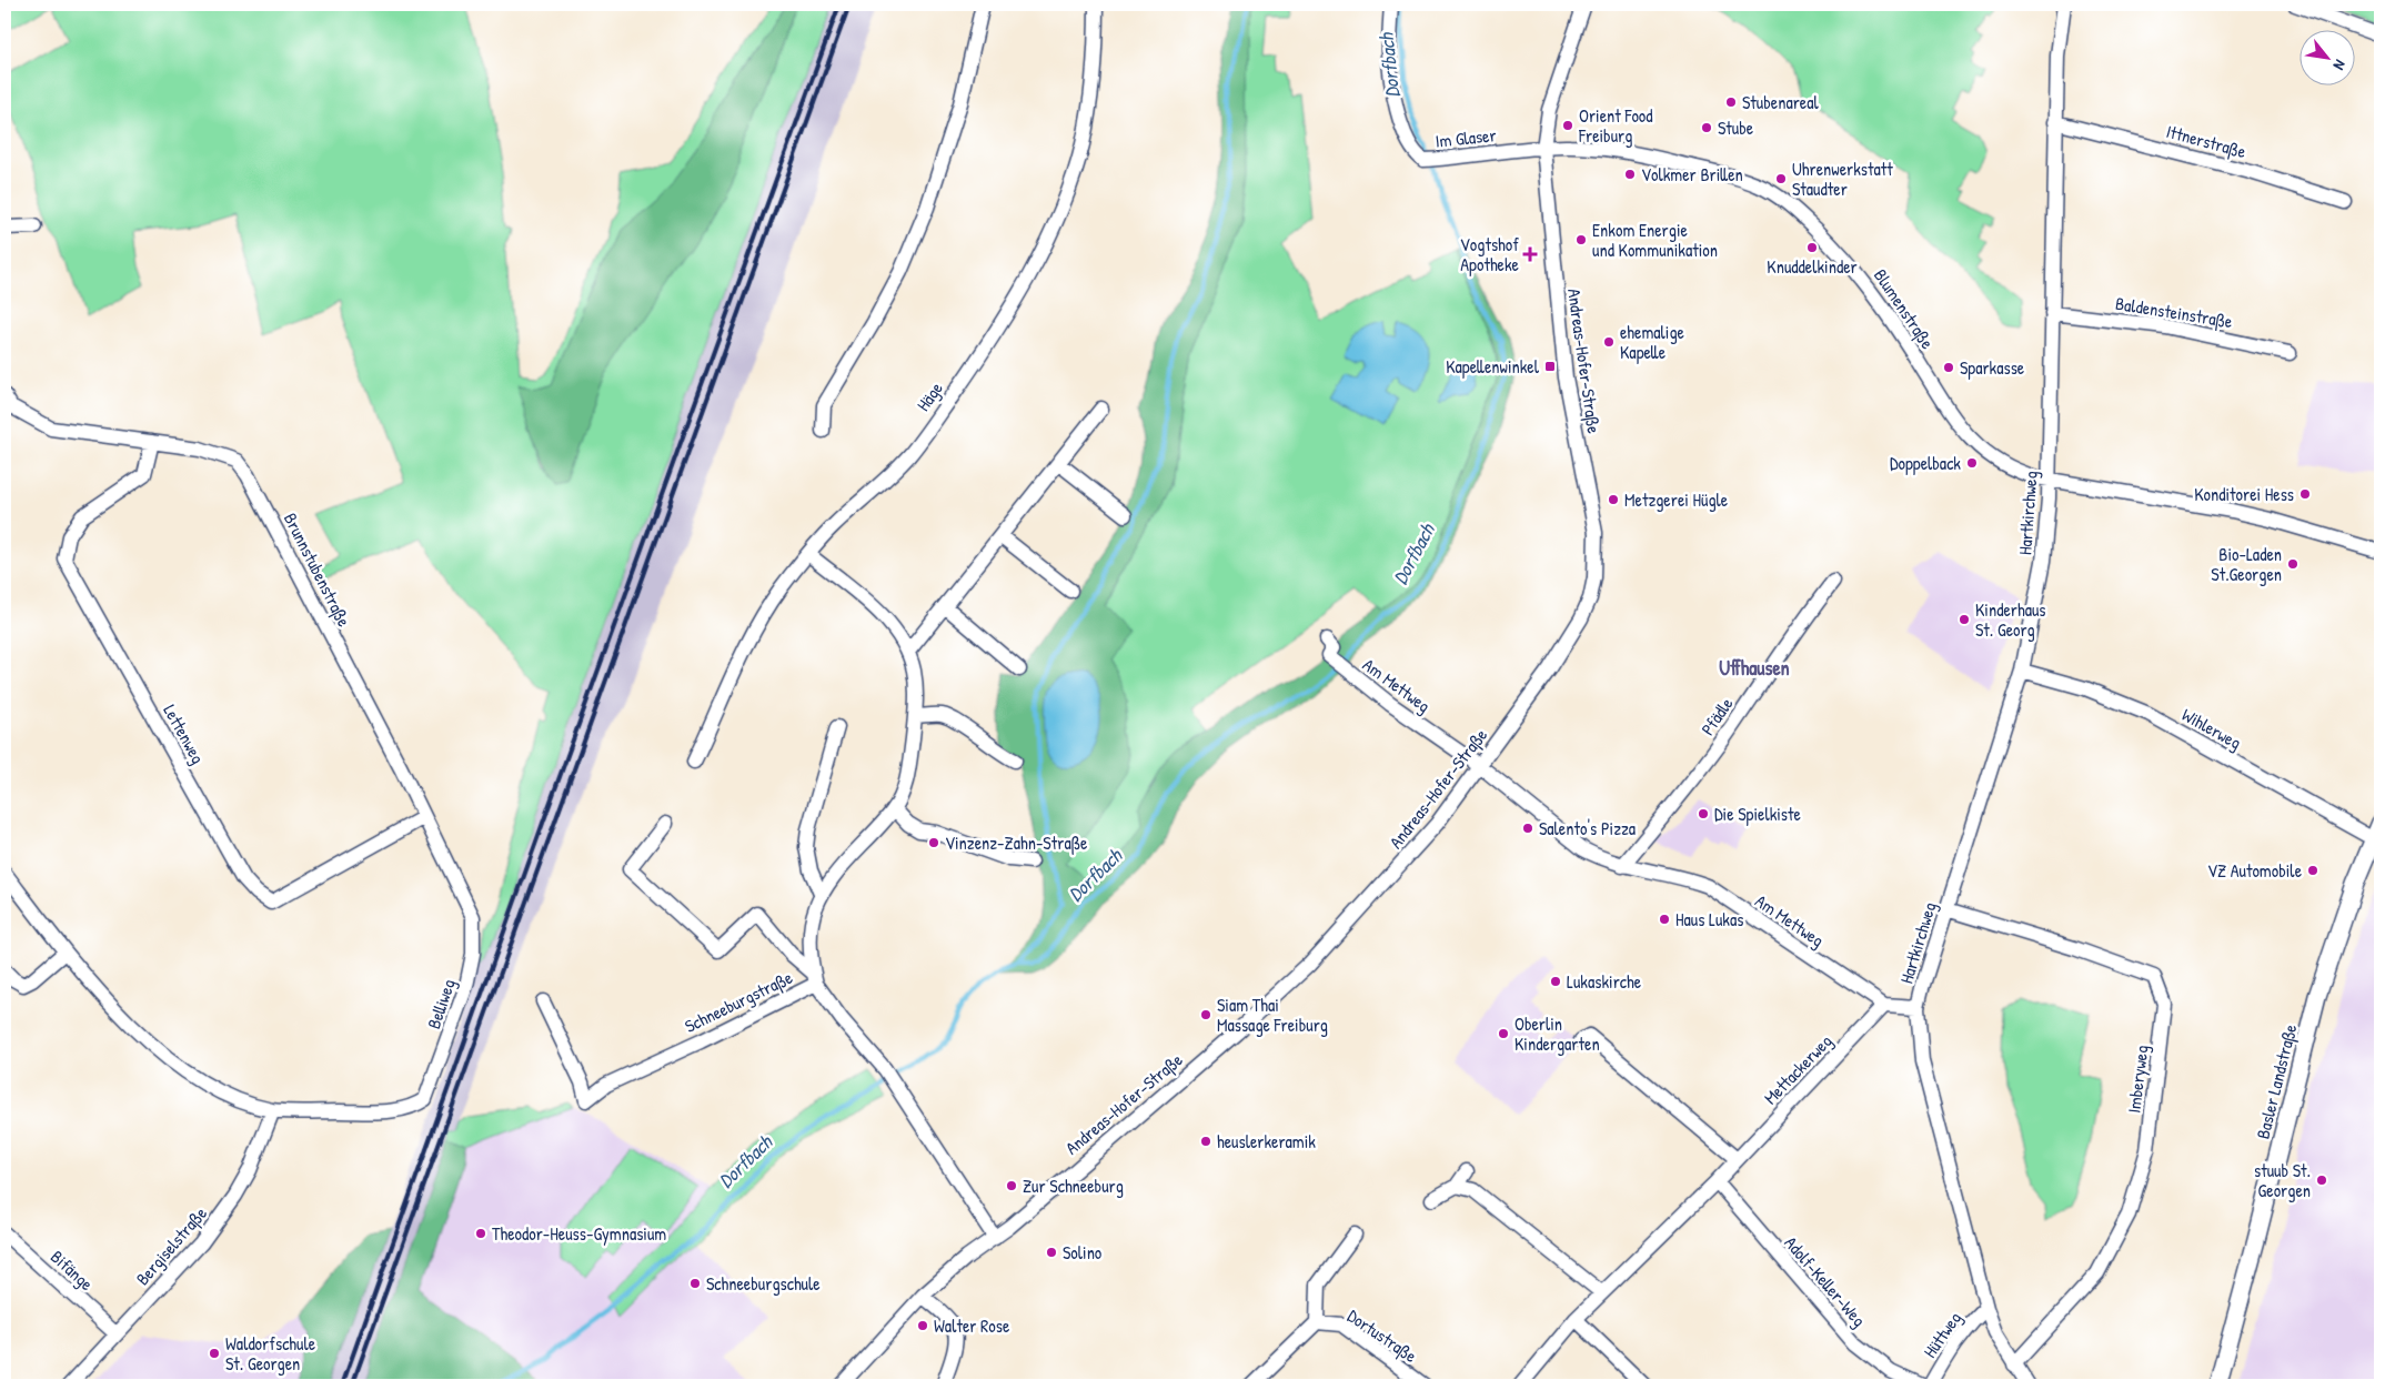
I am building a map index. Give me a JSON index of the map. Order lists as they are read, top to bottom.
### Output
{
  "streets": {
    "street": [
      "Im Glaser",
      "Ittnerstraße",
      "Blumenstraße",
      "Baldensteinstraße",
      "Andreas-Hofer-Straße",
      "Häge",
      "Hartkirchweg",
      "Brunnstubenstraße",
      "Am Mettweg",
      "Pfädle",
      "Wihlerweg",
      "Lettenweg",
      "Schneeburgstraße",
      "Belliweg",
      "Mettackerweg",
      "Imberyweg",
      "Basler Landstraße",
      "Bergiselstraße",
      "Bifänge",
      "Adolf-Keller-Weg",
      "Hüttweg",
      "Dortustraße"
    ]
  },
  "crossings": [
    ["Im Glaser", "Blumenstraße"],
    ["Im Glaser", "Andreas-Hofer-Straße"],
    ["Ittnerstraße", "Hartkirchweg"],
    ["Blumenstraße", "Andreas-Hofer-Straße"],
    ["Blumenstraße", "Hartkirchweg"],
    ["Baldensteinstraße", "Hartkirchweg"],
    ["Andreas-Hofer-Straße", "Am Mettweg"],
    ["Andreas-Hofer-Straße", "Schneeburgstraße"],
    ["Hartkirchweg", "Wihlerweg"],
    ["Hartkirchweg", "Imberyweg"],
    ["Brunnstubenstraße", "Lettenweg"],
    ["Brunnstubenstraße", "Belliweg"],
    ["Am Mettweg", "Pfädle"],
    ["Am Mettweg", "Mettackerweg"],
    ["Wihlerweg", "Basler Landstraße"],
    ["Belliweg", "Bergiselstraße"],
    ["Mettackerweg", "Adolf-Keller-Weg"],
    ["Bergiselstraße", "Bifänge"]
  ],
  "districts": ["Uffhausen"],
  "water": ["Dorfbach"],
  "places": {
    "other": [
      "Stubenareal",
      "Orient Food Freiburg",
      "Stube",
      "Volkmer Brillen",
      "Uhrenwerkstatt Staudter",
      "Enkom Energie und Kommunikation",
      "Knuddelkinder",
      "ehemalige Kapelle",
      "Sparkasse",
      "Doppelback",
      "Konditorei Hess",
      "Metzgerei Hügle",
      "Bio-Laden St.Georgen",
      "Kinderhaus St. Georg",
      "Die Spielkiste",
      "Salento's Pizza",
      "Vinzenz-Zahn-Straße",
      "VZ Automobile",
      "Haus Lukas",
      "Lukaskirche",
      "Siam Thai Massage Freiburg",
      "Oberlin Kindergarten",
      "heuslerkeramik",
      "stuub St. Georgen",
      "Zur Schneeburg",
      "Theodor-Heuss-Gymnasium",
      "Solino",
      "Schneeburgschule",
      "Walter Rose",
      "Waldorfschule St. Georgen"
    ],
    "health": ["Vogtshof Apotheke"],
    "transit": ["Kapellenwinkel"]
  },
  "north": "bottom right"
}
